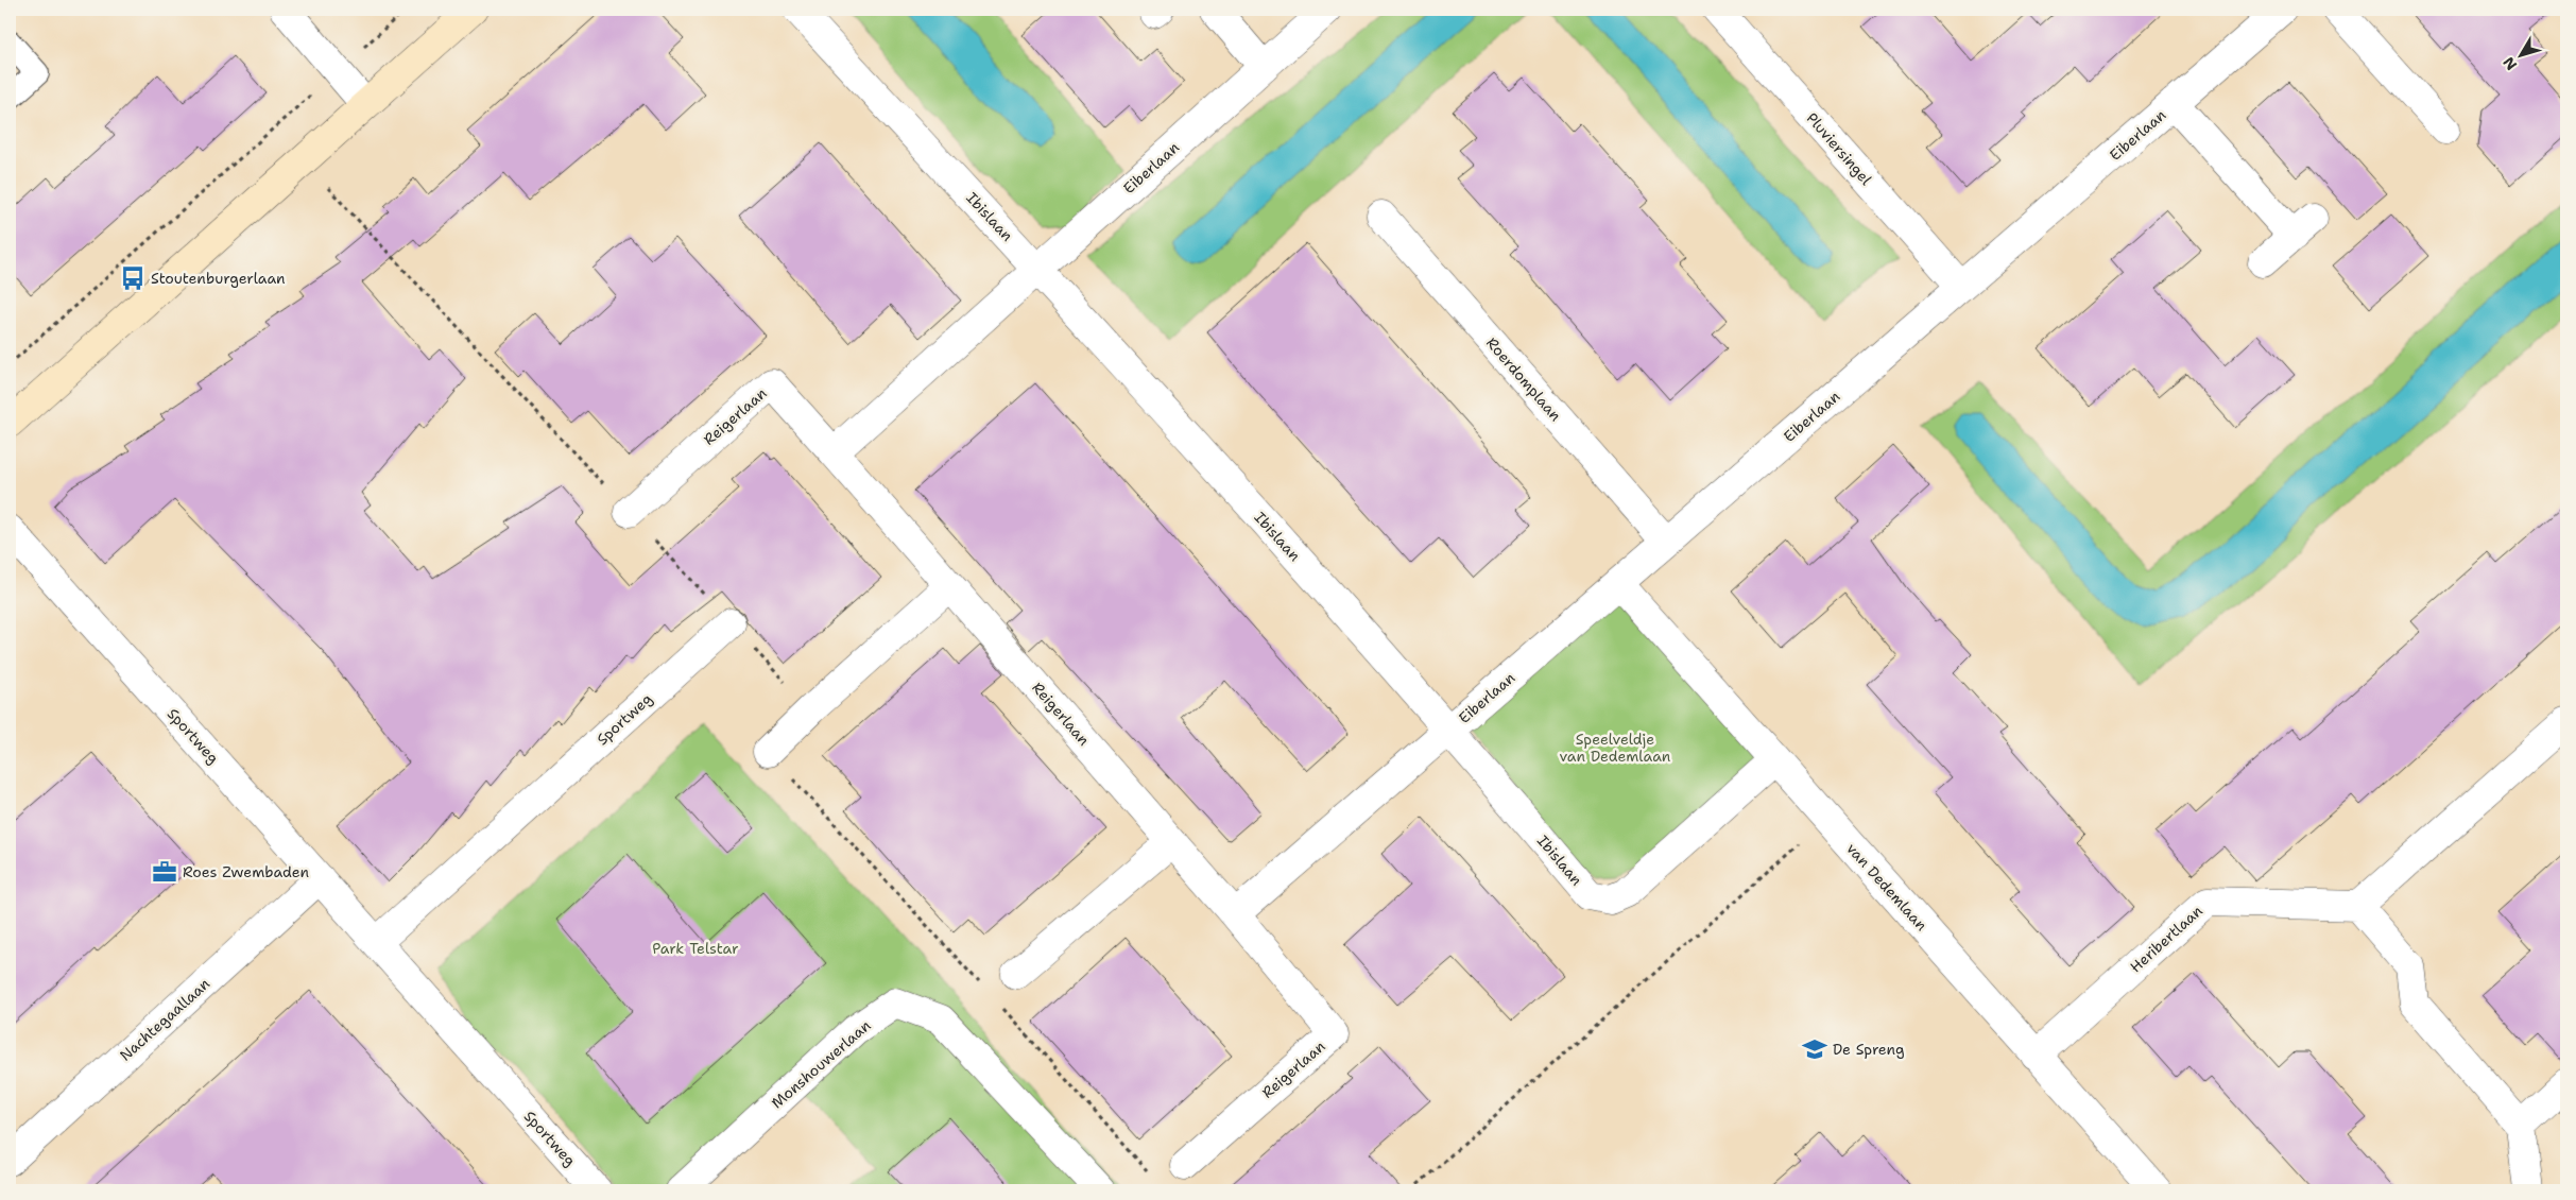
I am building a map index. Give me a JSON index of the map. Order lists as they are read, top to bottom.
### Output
{
  "streets": {
    "street": [
      "Eiberlaan",
      "Pluviersingel",
      "Ibislaan",
      "Roerdomplaan",
      "Reigerlaan",
      "Sportweg",
      "van Dedemlaan",
      "Heribertlaan",
      "Nachtegaallaan",
      "Monshouwerlaan"
    ]
  },
  "crossings": [
    ["Eiberlaan", "Pluviersingel"],
    ["Eiberlaan", "Ibislaan"],
    ["Eiberlaan", "Roerdomplaan"],
    ["Eiberlaan", "van Dedemlaan"],
    ["Ibislaan", "van Dedemlaan"],
    ["Sportweg", "Nachtegaallaan"],
    ["van Dedemlaan", "Heribertlaan"]
  ],
  "parks": ["Speelveldje van Dedemlaan", "Park Telstar"],
  "places": {
    "bus stop": ["Stoutenburgerlaan"],
    "office": ["Roes Zwembaden"],
    "school or university": ["De Spreng"]
  },
  "north": "bottom left"
}
